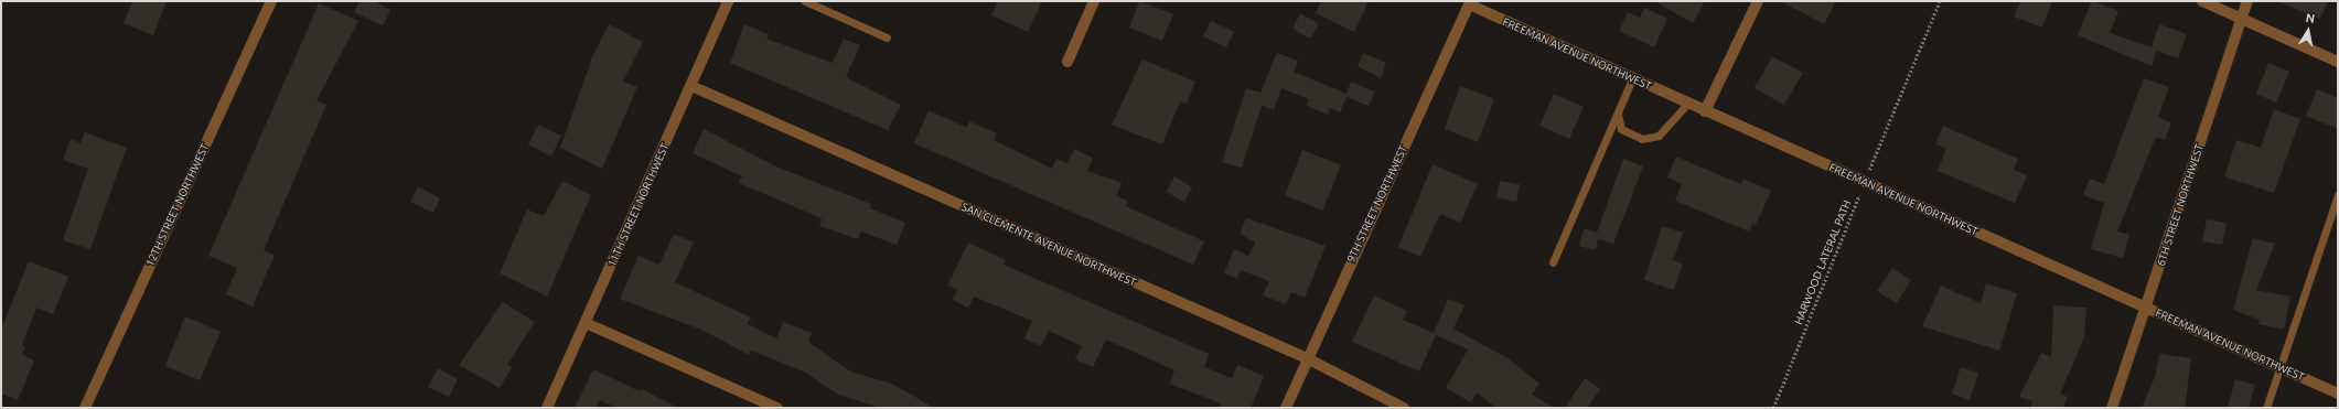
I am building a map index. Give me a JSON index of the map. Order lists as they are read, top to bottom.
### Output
{
  "streets": {
    "street": [
      "FREEMAN AVENUE NORTHWEST",
      "9TH STREET NORTHWEST",
      "12TH STREET NORTHWEST",
      "11TH STREET NORTHWEST",
      "6TH STREET NORTHWEST",
      "SAN CLEMENTE AVENUE NORTHWEST"
    ],
    "path": ["HARWOOD LATERAL PATH"]
  },
  "crossings": [
    ["FREEMAN AVENUE NORTHWEST", "9TH STREET NORTHWEST"],
    ["FREEMAN AVENUE NORTHWEST", "6TH STREET NORTHWEST"],
    ["FREEMAN AVENUE NORTHWEST", "HARWOOD LATERAL PATH"],
    ["9TH STREET NORTHWEST", "SAN CLEMENTE AVENUE NORTHWEST"],
    ["11TH STREET NORTHWEST", "SAN CLEMENTE AVENUE NORTHWEST"]
  ],
  "north": "top"
}
